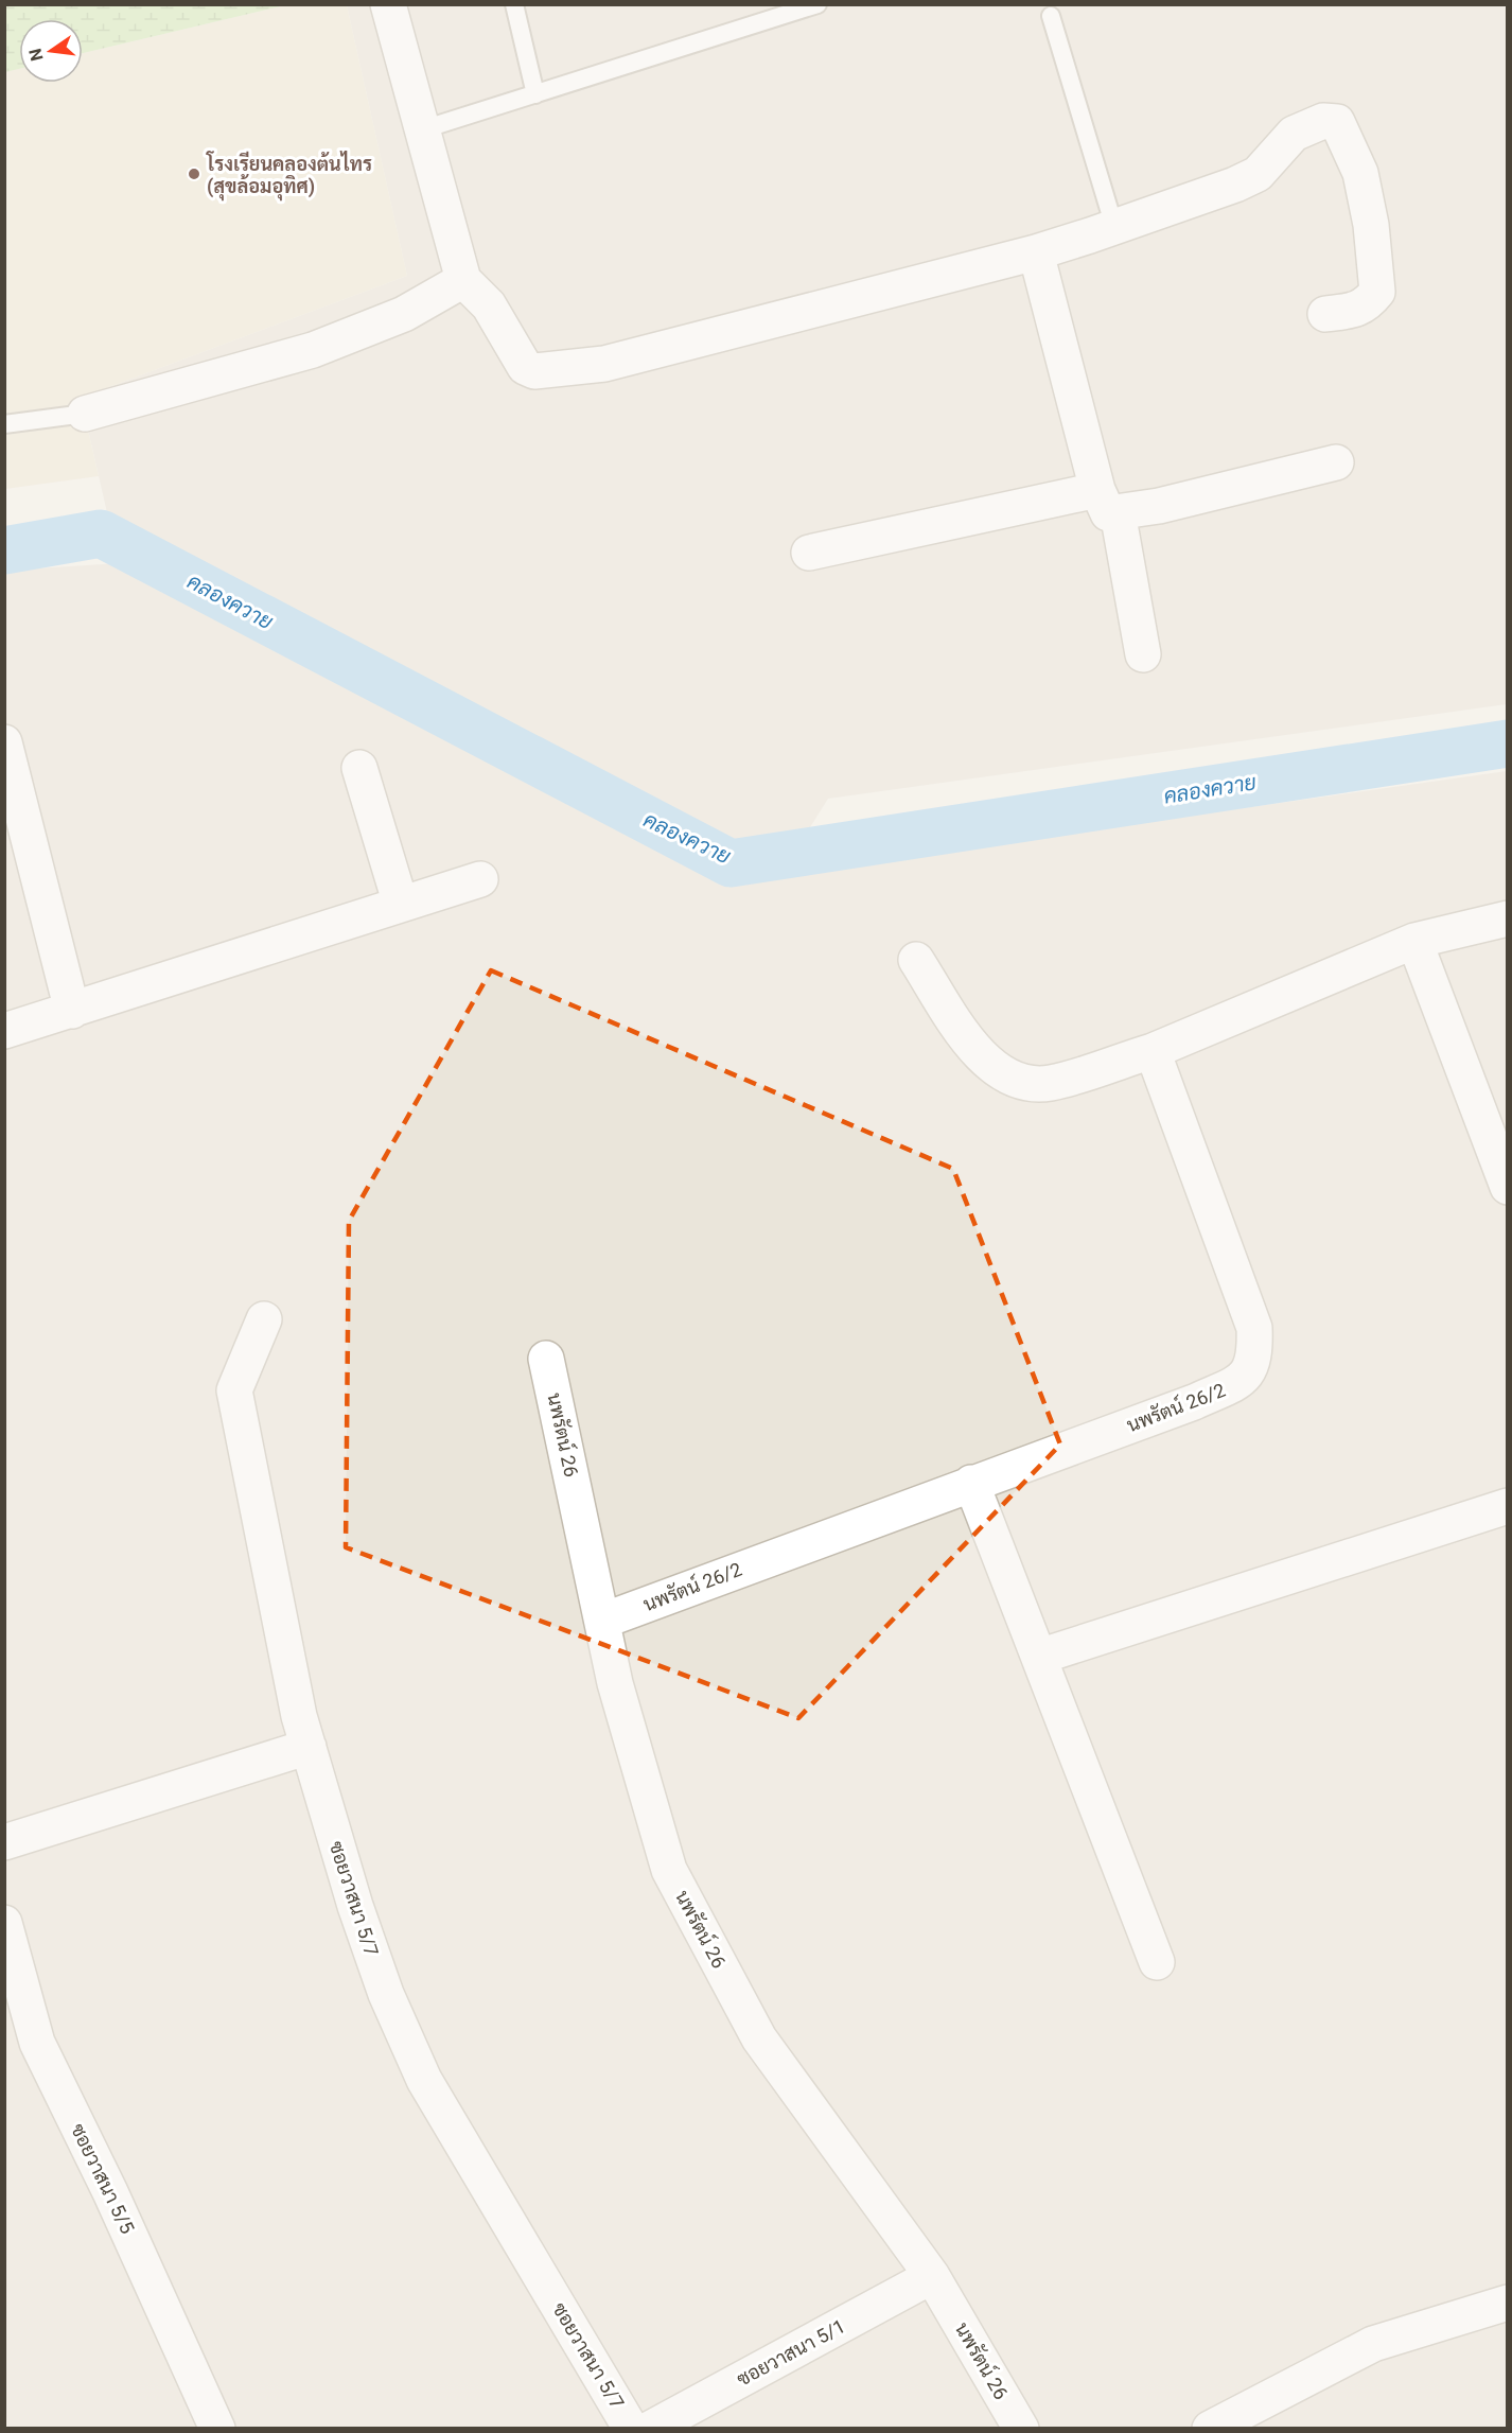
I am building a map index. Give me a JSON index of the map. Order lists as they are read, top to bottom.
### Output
{
  "streets": {
    "street": [
      "นพรัตน์ 26/2",
      "นพรัตน์ 26",
      "ซอยวาสนา 5/7",
      "ซอยวาสนา 5/5",
      "ซอยวาสนา 5/1"
    ]
  },
  "crossings": [
    ["นพรัตน์ 26/2", "นพรัตน์ 26"],
    ["นพรัตน์ 26", "ซอยวาสนา 5/1"]
  ],
  "water": ["คลองควาย"],
  "places": ["โรงเรียนคลองต้นไทร (สุขล้อมอุทิศ)"],
  "north": "left"
}
